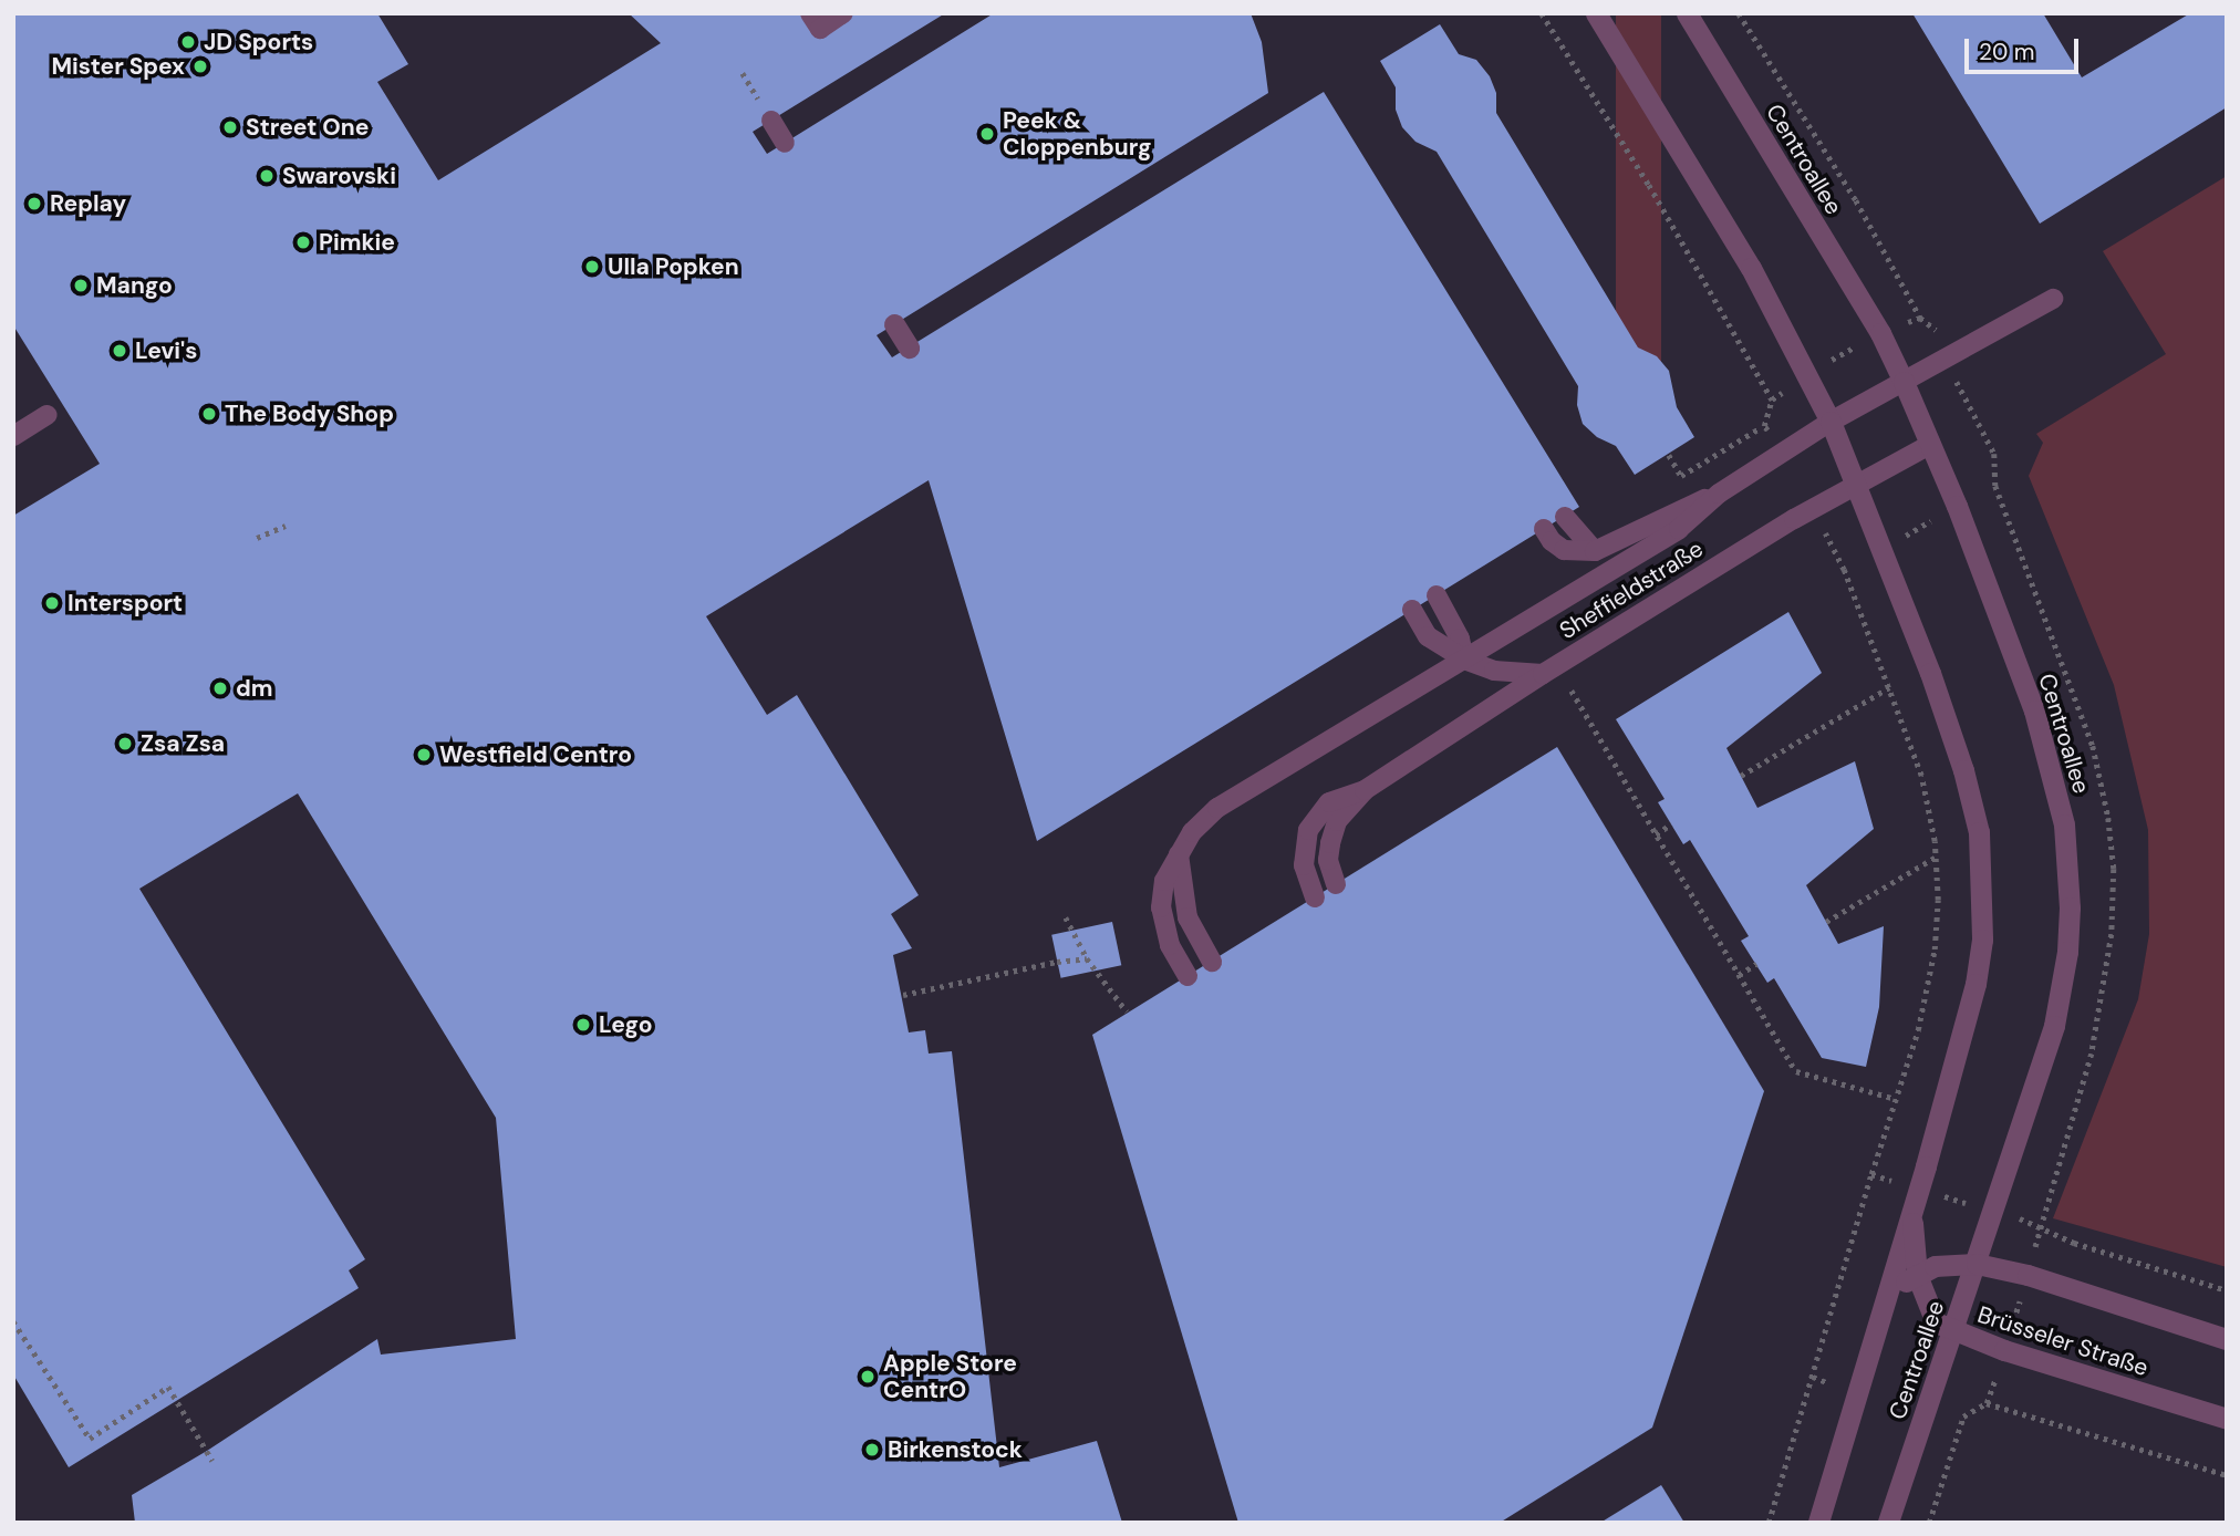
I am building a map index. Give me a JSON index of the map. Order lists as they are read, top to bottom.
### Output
{
  "streets": {
    "street": ["Centroallee", "Brüsseler Straße"],
    "lane": ["Sheffieldstraße"]
  },
  "crossings": [
    ["Centroallee", "Sheffieldstraße"],
    ["Centroallee", "Brüsseler Straße"]
  ],
  "places": [
    "JD Sports",
    "Mister Spex",
    "Street One",
    "Peek & Cloppenburg",
    "Swarovski",
    "Replay",
    "Pimkie",
    "Ulla Popken",
    "Mango",
    "Levi's",
    "The Body Shop",
    "Intersport",
    "dm",
    "Zsa Zsa",
    "Westfield Centro",
    "Lego",
    "Apple Store CentrO",
    "Birkenstock"
  ],
  "scale_bar": "20 m"
}
